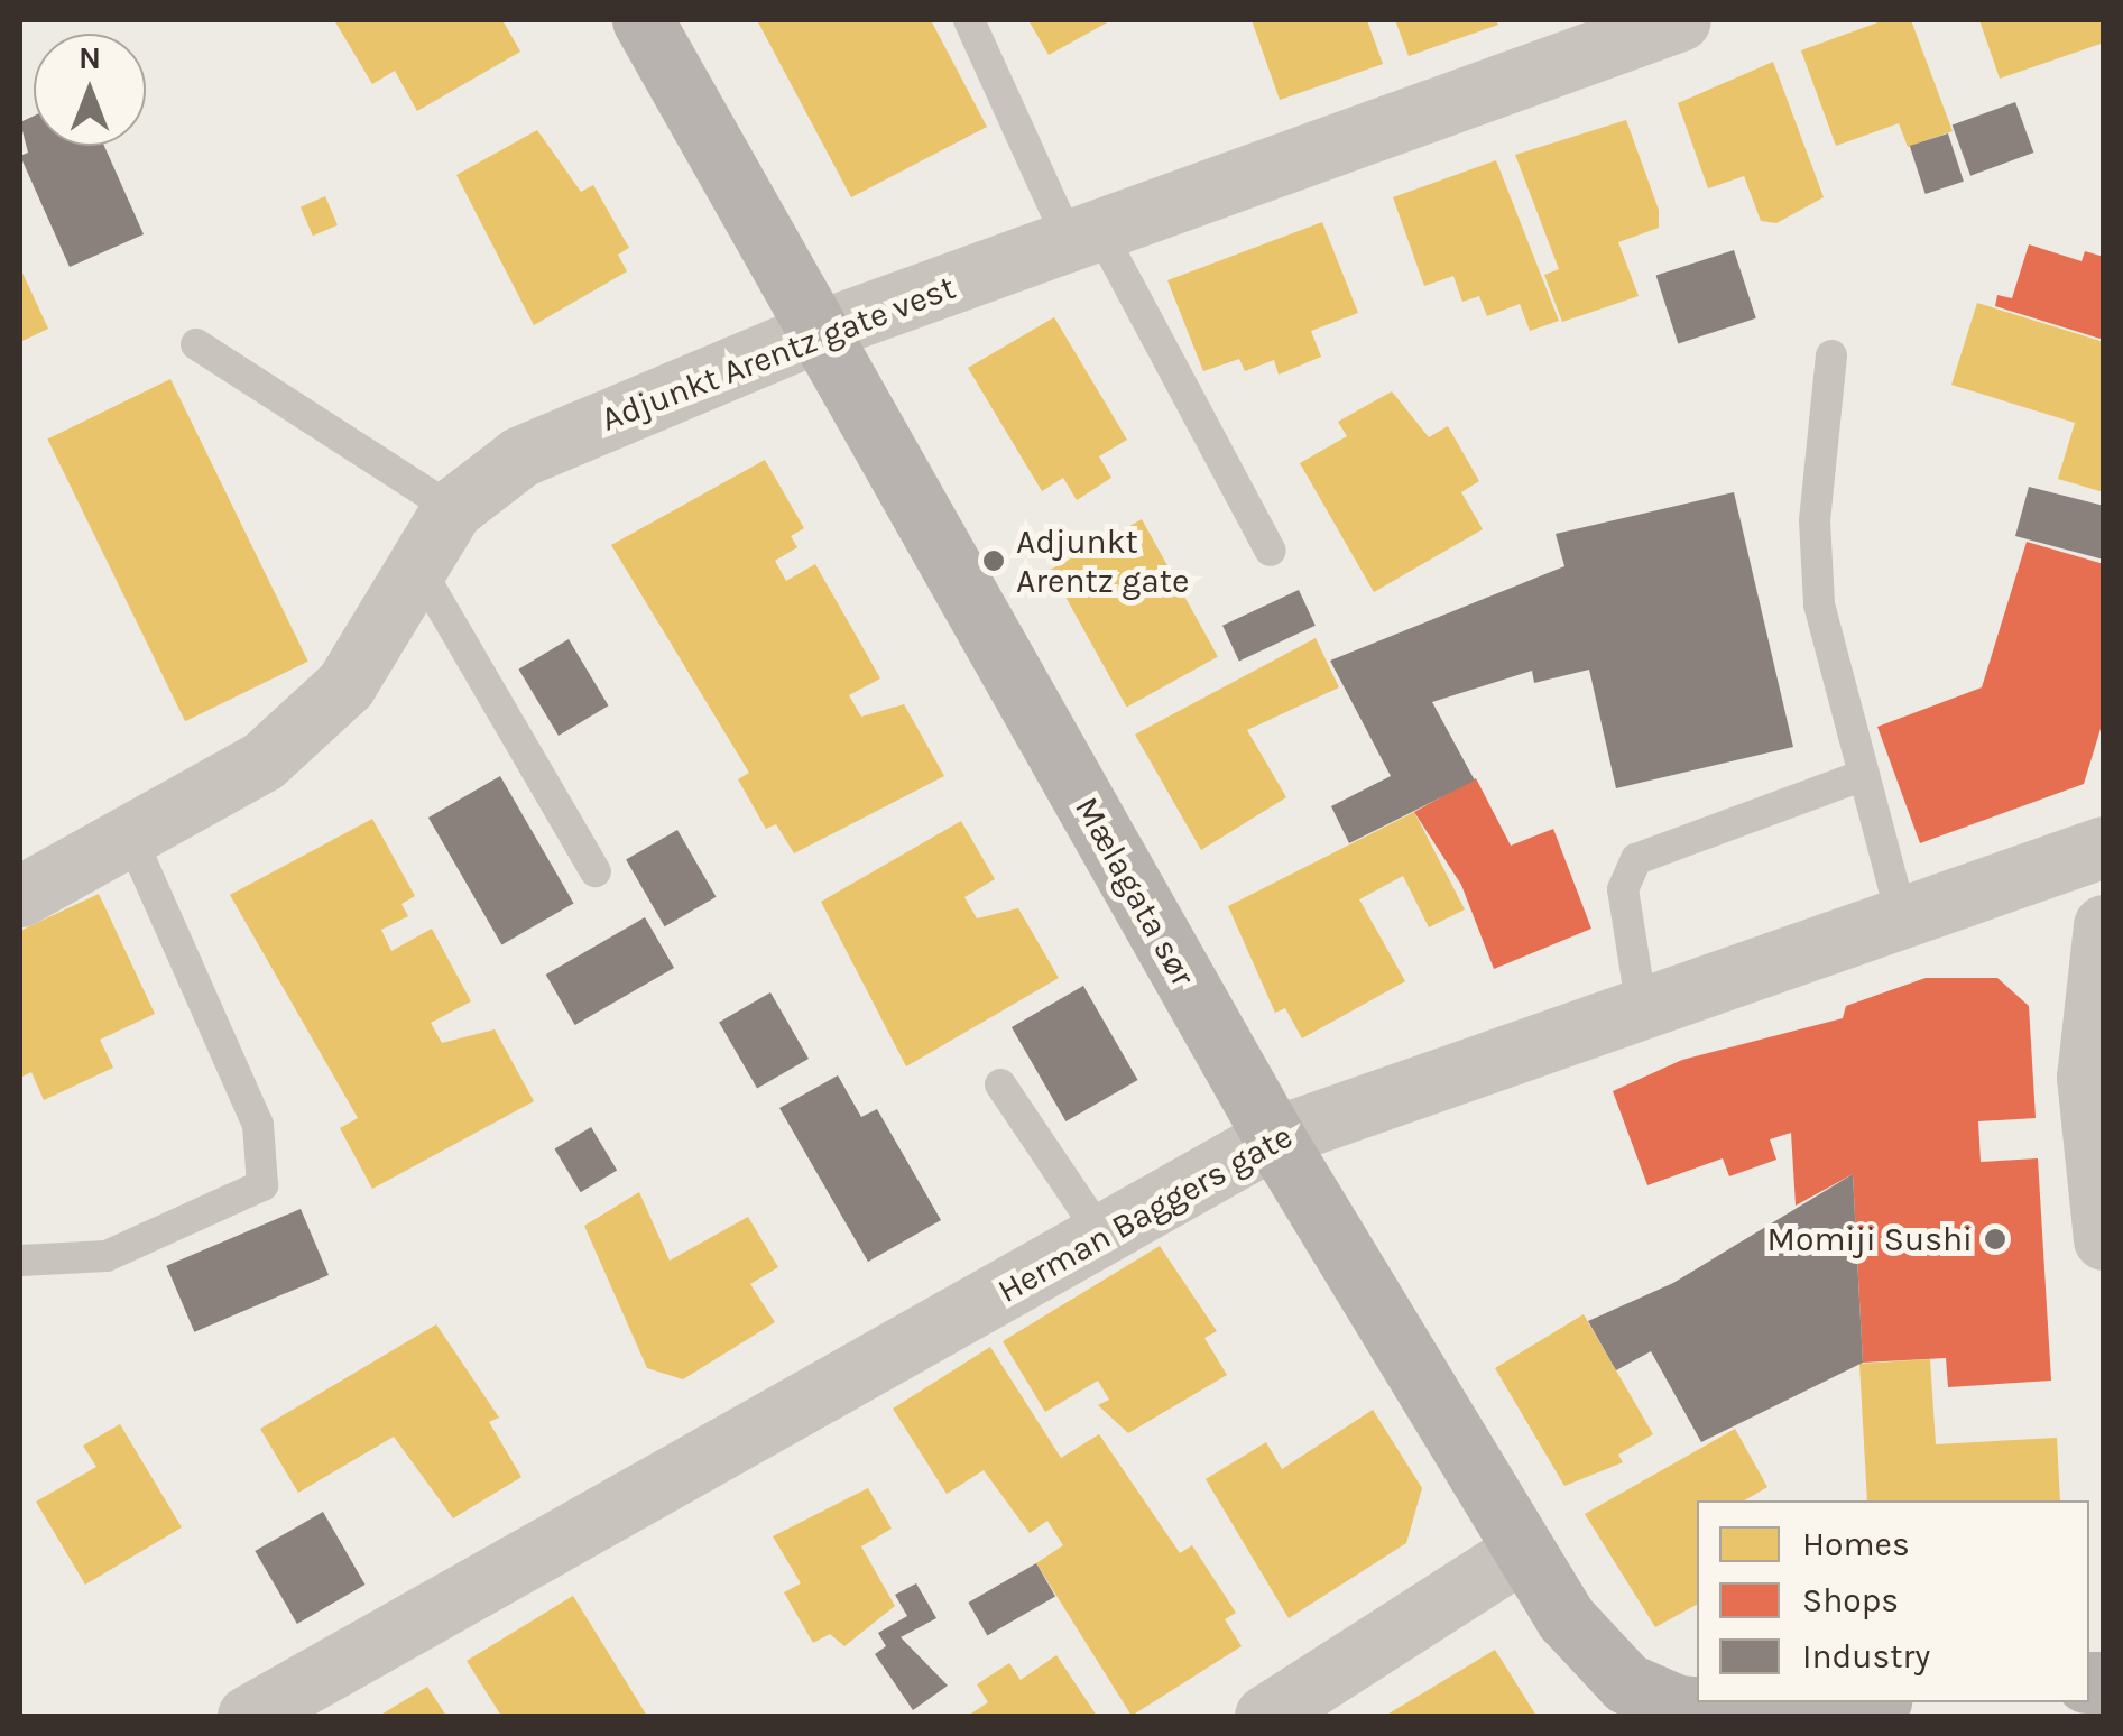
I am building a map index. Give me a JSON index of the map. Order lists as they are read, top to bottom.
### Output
{
  "streets": {
    "street": ["Adjunkt Arentz gate vest", "Mælagata sør", "Herman Baggers gate"]
  },
  "crossings": [
    ["Adjunkt Arentz gate vest", "Mælagata sør"],
    ["Mælagata sør", "Herman Baggers gate"]
  ],
  "places": ["Adjunkt Arentz gate", "Momiji Sushi"],
  "legend": ["Homes", "Shops", "Industry"],
  "north": "top"
}
